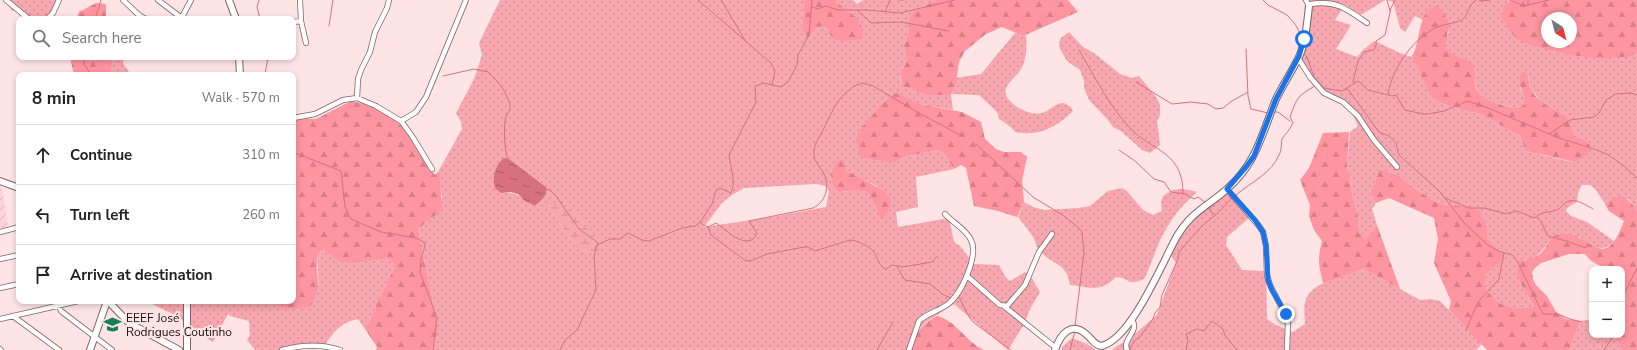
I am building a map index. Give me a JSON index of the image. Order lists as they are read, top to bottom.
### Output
{
  "places": {
    "school or university": ["EEEF José Rodrigues Coutinho"]
  },
  "north": "bottom right",
  "page": {
    "search": "Search here",
    "heading": ["8 min", "Walk · 570 m"],
    "list": [
      ["Continue", "310 m"],
      ["Turn left", "260 m"],
      "Arrive at destination"
    ],
    "map_buttons": ["+", "−"]
  }
}
